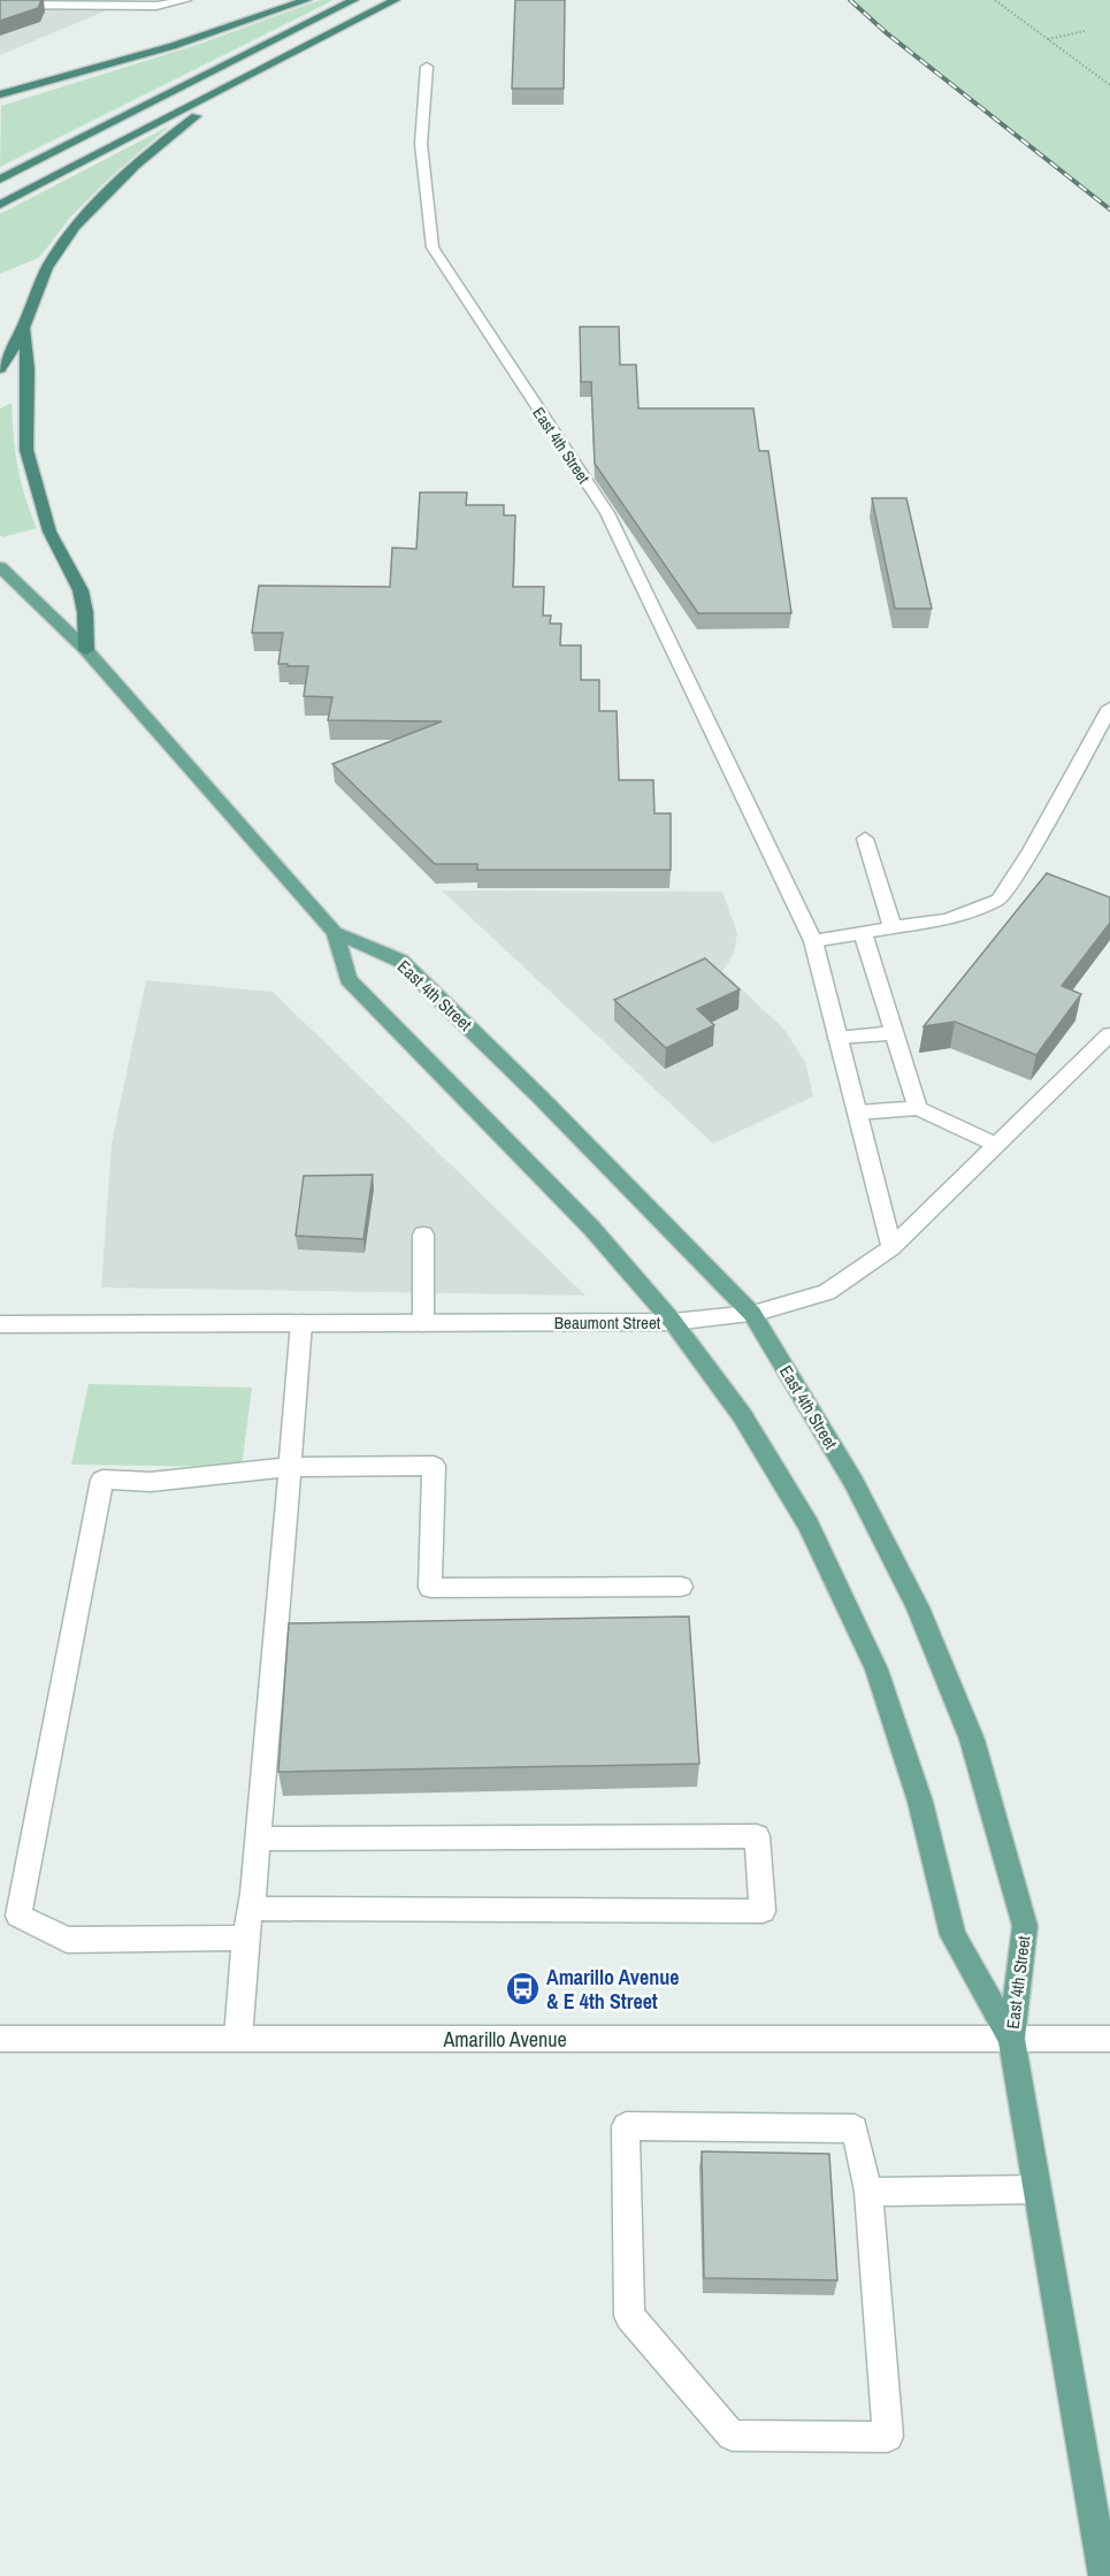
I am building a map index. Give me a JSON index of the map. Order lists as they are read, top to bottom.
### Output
{
  "streets": {
    "main road": ["East 4th Street"],
    "street": ["Beaumont Street", "Amarillo Avenue"]
  },
  "crossings": [
    ["East 4th Street", "Beaumont Street"],
    ["East 4th Street", "Amarillo Avenue"]
  ],
  "places": {
    "bus stop": ["Amarillo Avenue & E 4th Street"]
  }
}
